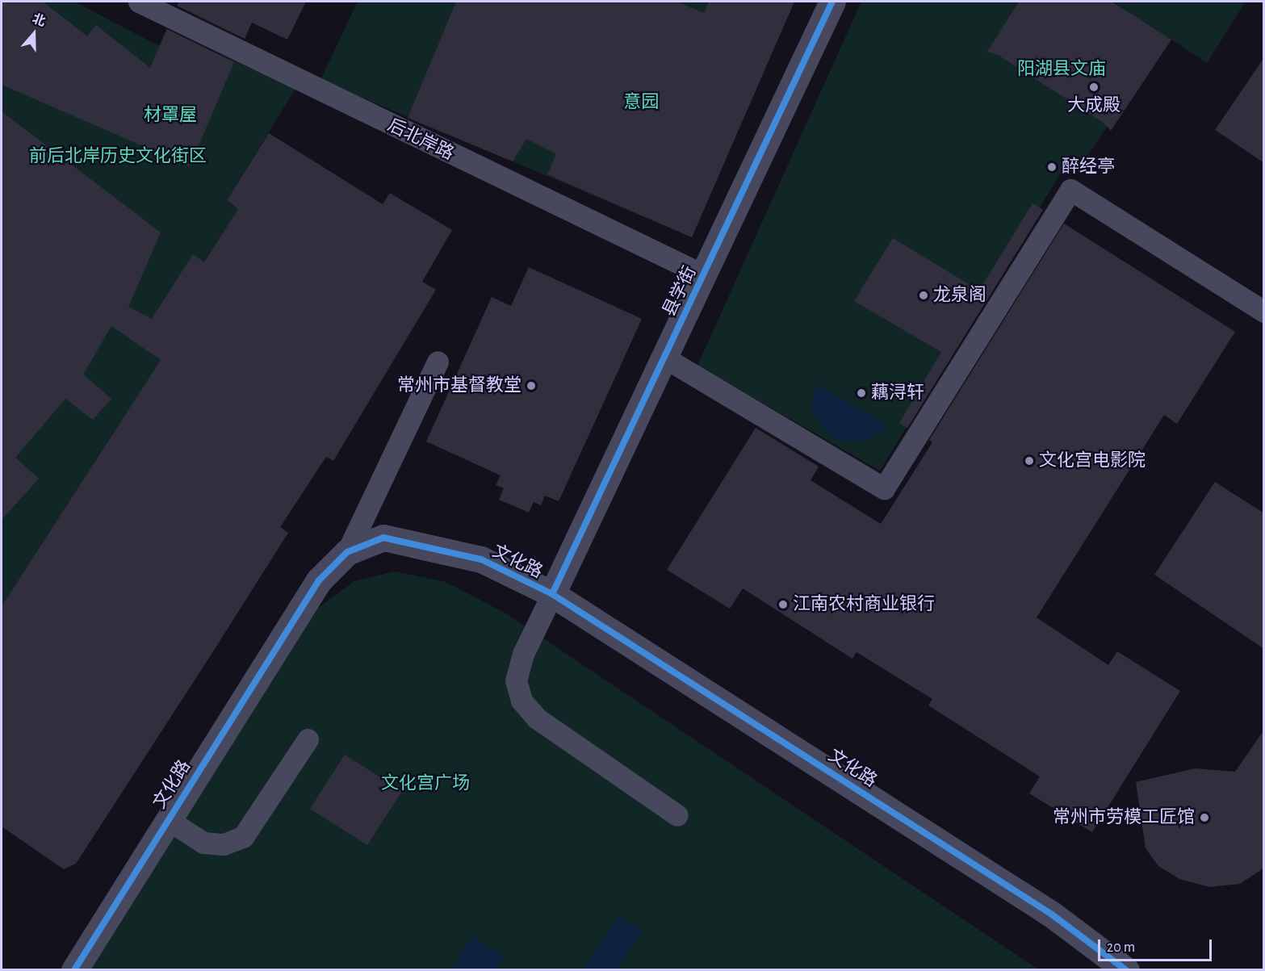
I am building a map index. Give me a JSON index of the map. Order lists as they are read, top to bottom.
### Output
{
  "streets": {
    "street": ["县学街", "文化路"],
    "lane": ["后北岸路"]
  },
  "crossings": [
    ["后北岸路", "县学街"],
    ["县学街", "文化路"]
  ],
  "parks": [
    "阳湖县文庙",
    "意园",
    "材罩屋",
    "前后北岸历史文化街区",
    "文化宫广场"
  ],
  "places": [
    "大成殿",
    "醉经亭",
    "龙泉阁",
    "常州市基督教堂",
    "藕浔轩",
    "文化宫电影院",
    "江南农村商业银行",
    "常州市劳模工匠馆"
  ],
  "scale_bar": "20 m",
  "north": "top"
}
